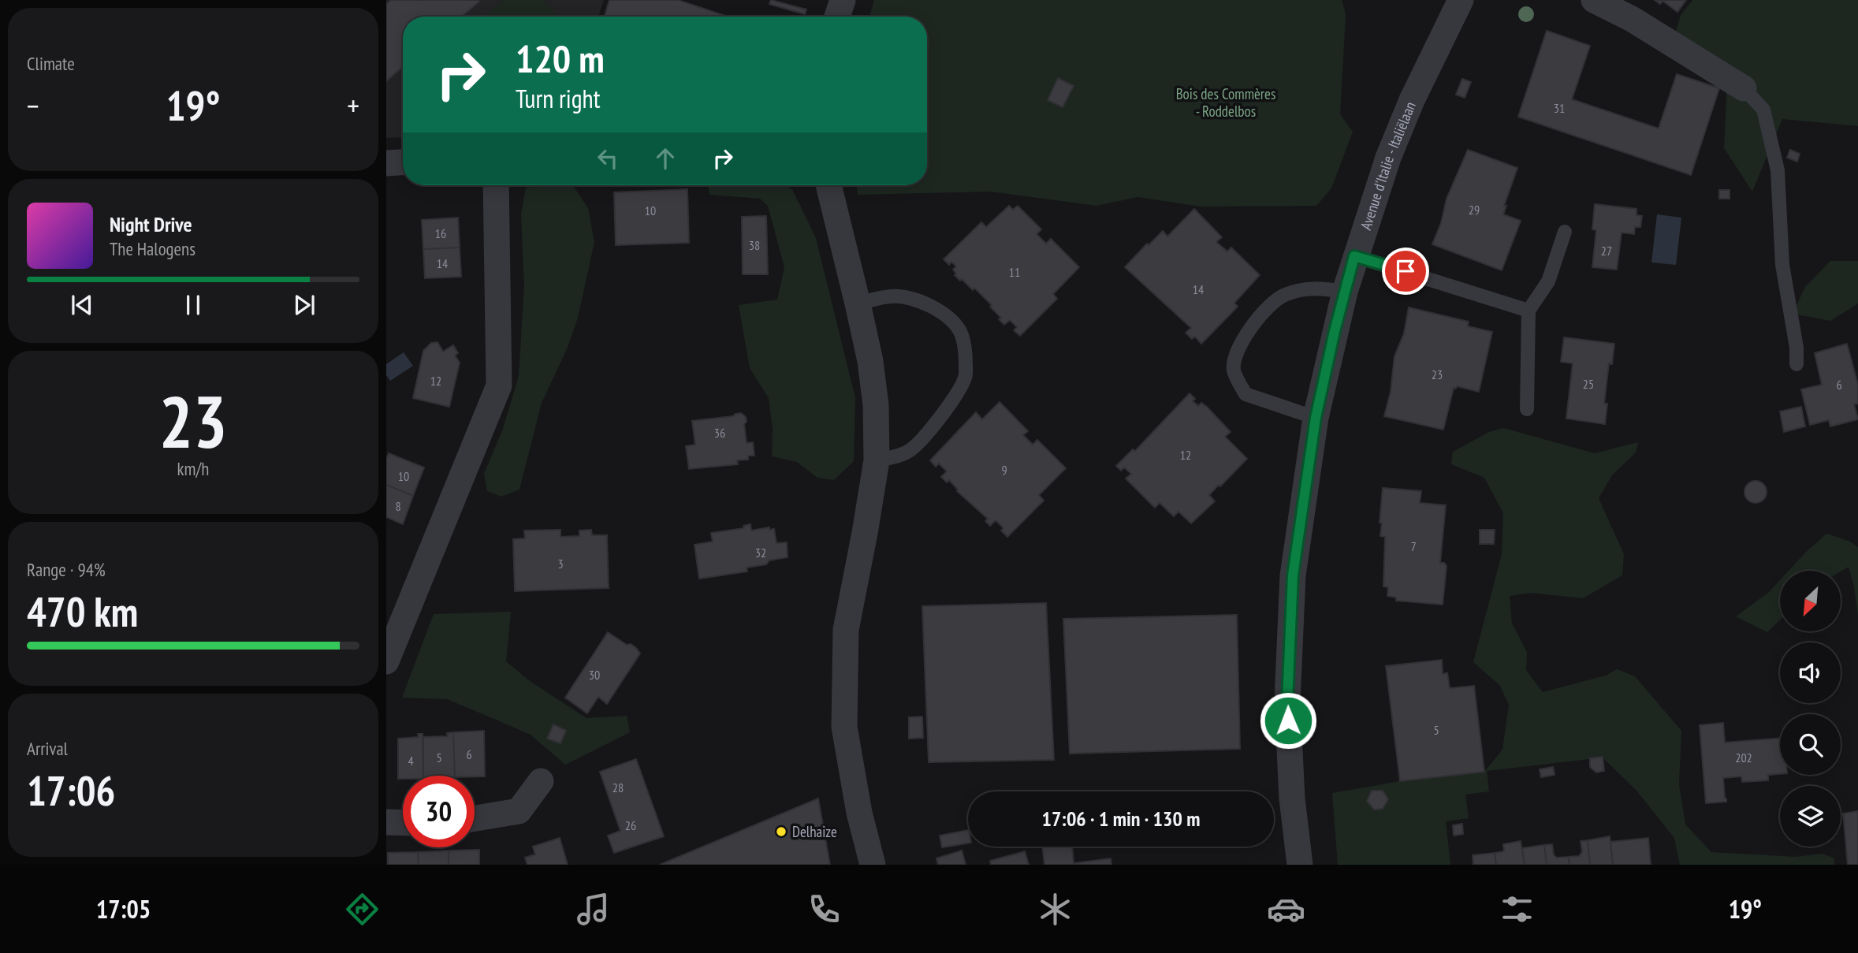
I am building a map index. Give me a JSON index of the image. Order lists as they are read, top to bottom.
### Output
{
  "streets": {
    "street": ["Avenue d'Italie - Italiëlaan"]
  },
  "parks": ["Bois des Commères - Roddelbos"],
  "places": ["Delhaize"],
  "house_numbers": [
    "31",
    "29",
    "10",
    "16",
    "38",
    "27",
    "14",
    "11",
    "14",
    "23",
    "12",
    "25",
    "6",
    "36",
    "12",
    "9",
    "10",
    "8",
    "7",
    "32",
    "3",
    "30",
    "5",
    "6",
    "5",
    "202",
    "4",
    "28",
    "26"
  ],
  "north": "bottom left",
  "page": {
    "tile": [
      "Climate",
      ["23", "km/h"],
      ["Range · 94%", "470 km"],
      ["Arrival", "17:06"]
    ],
    "turn": ["120 m", "Turn right"],
    "heat": ["−", "19°", "+"],
    "song": ["Night Drive", "The Halogens"],
    "limit": "30",
    "trip": "17:06 · 1 min · 130 m",
    "tabs": ["17:05", "19°"]
  }
}
